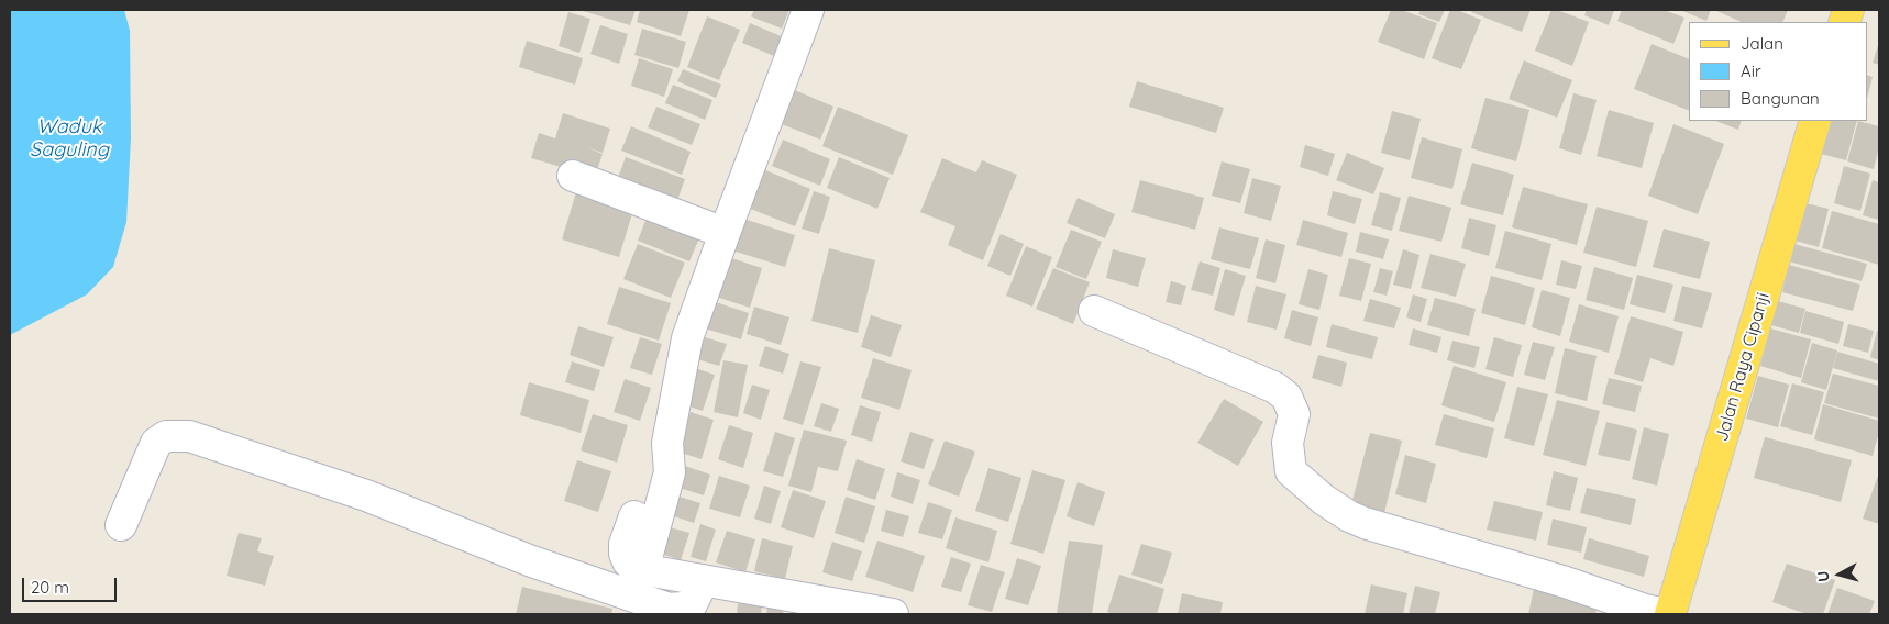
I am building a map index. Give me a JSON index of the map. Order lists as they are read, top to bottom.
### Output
{
  "streets": {
    "main road": ["Jalan Raya Cipanji"]
  },
  "water": ["Waduk Saguling"],
  "legend": ["Jalan", "Air", "Bangunan"],
  "scale_bar": "20 m",
  "north": "left"
}
